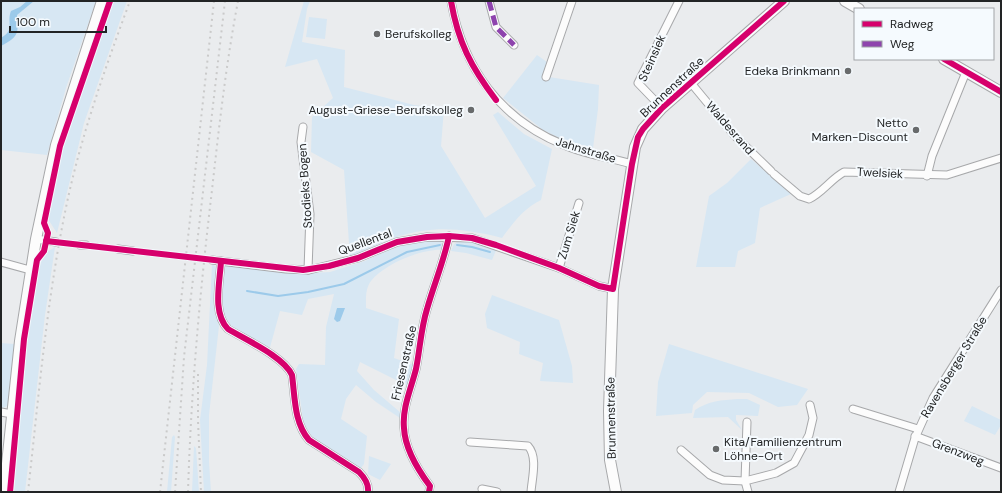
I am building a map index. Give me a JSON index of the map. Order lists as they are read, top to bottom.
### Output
{
  "streets": {
    "main road": ["Brunnenstraße"],
    "street": [
      "Steinsiek",
      "Waldesrand",
      "Jahnstraße",
      "Twelsiek",
      "Stodieks Bogen",
      "Zum Siek",
      "Quellental",
      "Friesenstraße",
      "Ravensberger Straße",
      "Grenzweg"
    ]
  },
  "crossings": [
    ["Steinsiek", "Brunnenstraße"],
    ["Brunnenstraße", "Waldesrand"],
    ["Brunnenstraße", "Jahnstraße"],
    ["Brunnenstraße", "Quellental"],
    ["Waldesrand", "Twelsiek"],
    ["Stodieks Bogen", "Quellental"],
    ["Zum Siek", "Quellental"],
    ["Quellental", "Friesenstraße"],
    ["Ravensberger Straße", "Grenzweg"]
  ],
  "places": [
    "Berufskolleg",
    "Edeka Brinkmann",
    "August-Griese-Berufskolleg",
    "Netto Marken-Discount",
    "Kita/Familienzentrum Löhne-Ort"
  ],
  "legend": ["Radweg", "Weg"],
  "scale_bar": "100 m"
}
